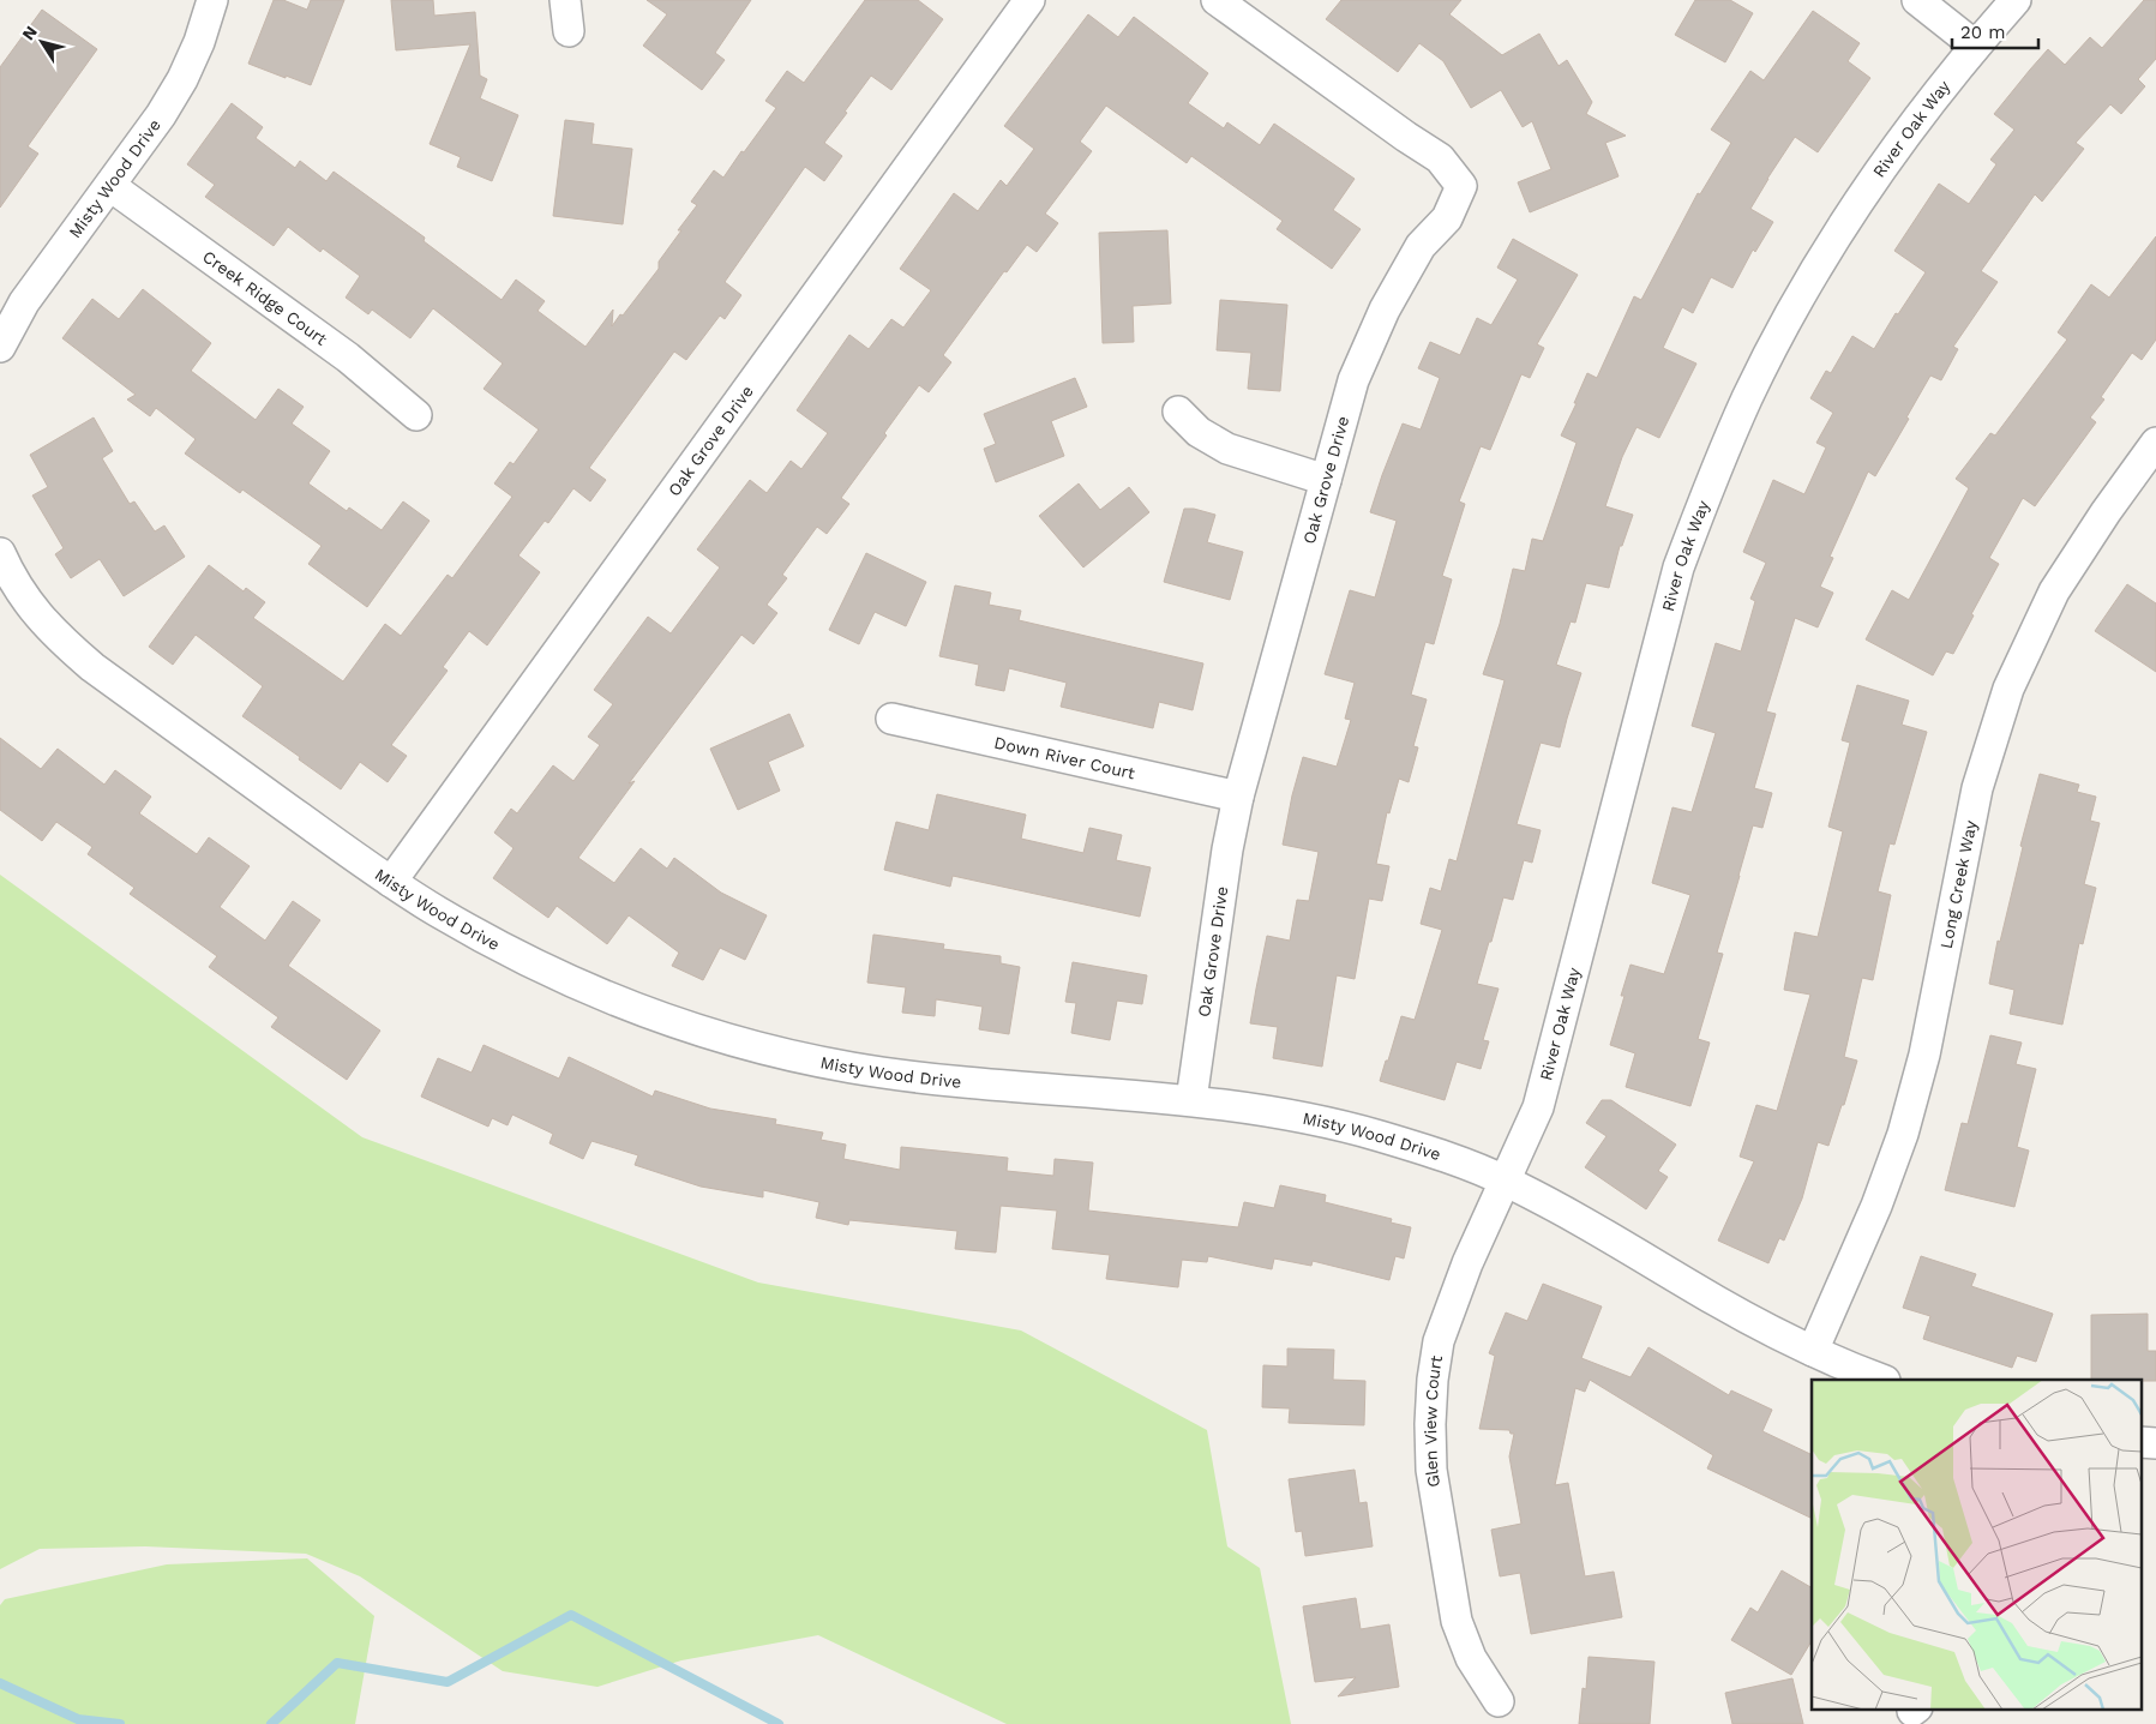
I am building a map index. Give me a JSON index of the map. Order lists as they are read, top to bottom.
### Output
{
  "streets": {
    "street": [
      "River Oak Way",
      "Misty Wood Drive",
      "Creek Ridge Court",
      "Oak Grove Drive",
      "Down River Court",
      "Long Creek Way",
      "Glen View Court"
    ]
  },
  "crossings": [
    ["River Oak Way", "Misty Wood Drive"],
    ["River Oak Way", "Glen View Court"],
    ["Misty Wood Drive", "Creek Ridge Court"],
    ["Misty Wood Drive", "Oak Grove Drive"],
    ["Misty Wood Drive", "Long Creek Way"],
    ["Misty Wood Drive", "Glen View Court"],
    ["Oak Grove Drive", "Down River Court"]
  ],
  "scale_bar": "20 m",
  "north": "top left"
}
